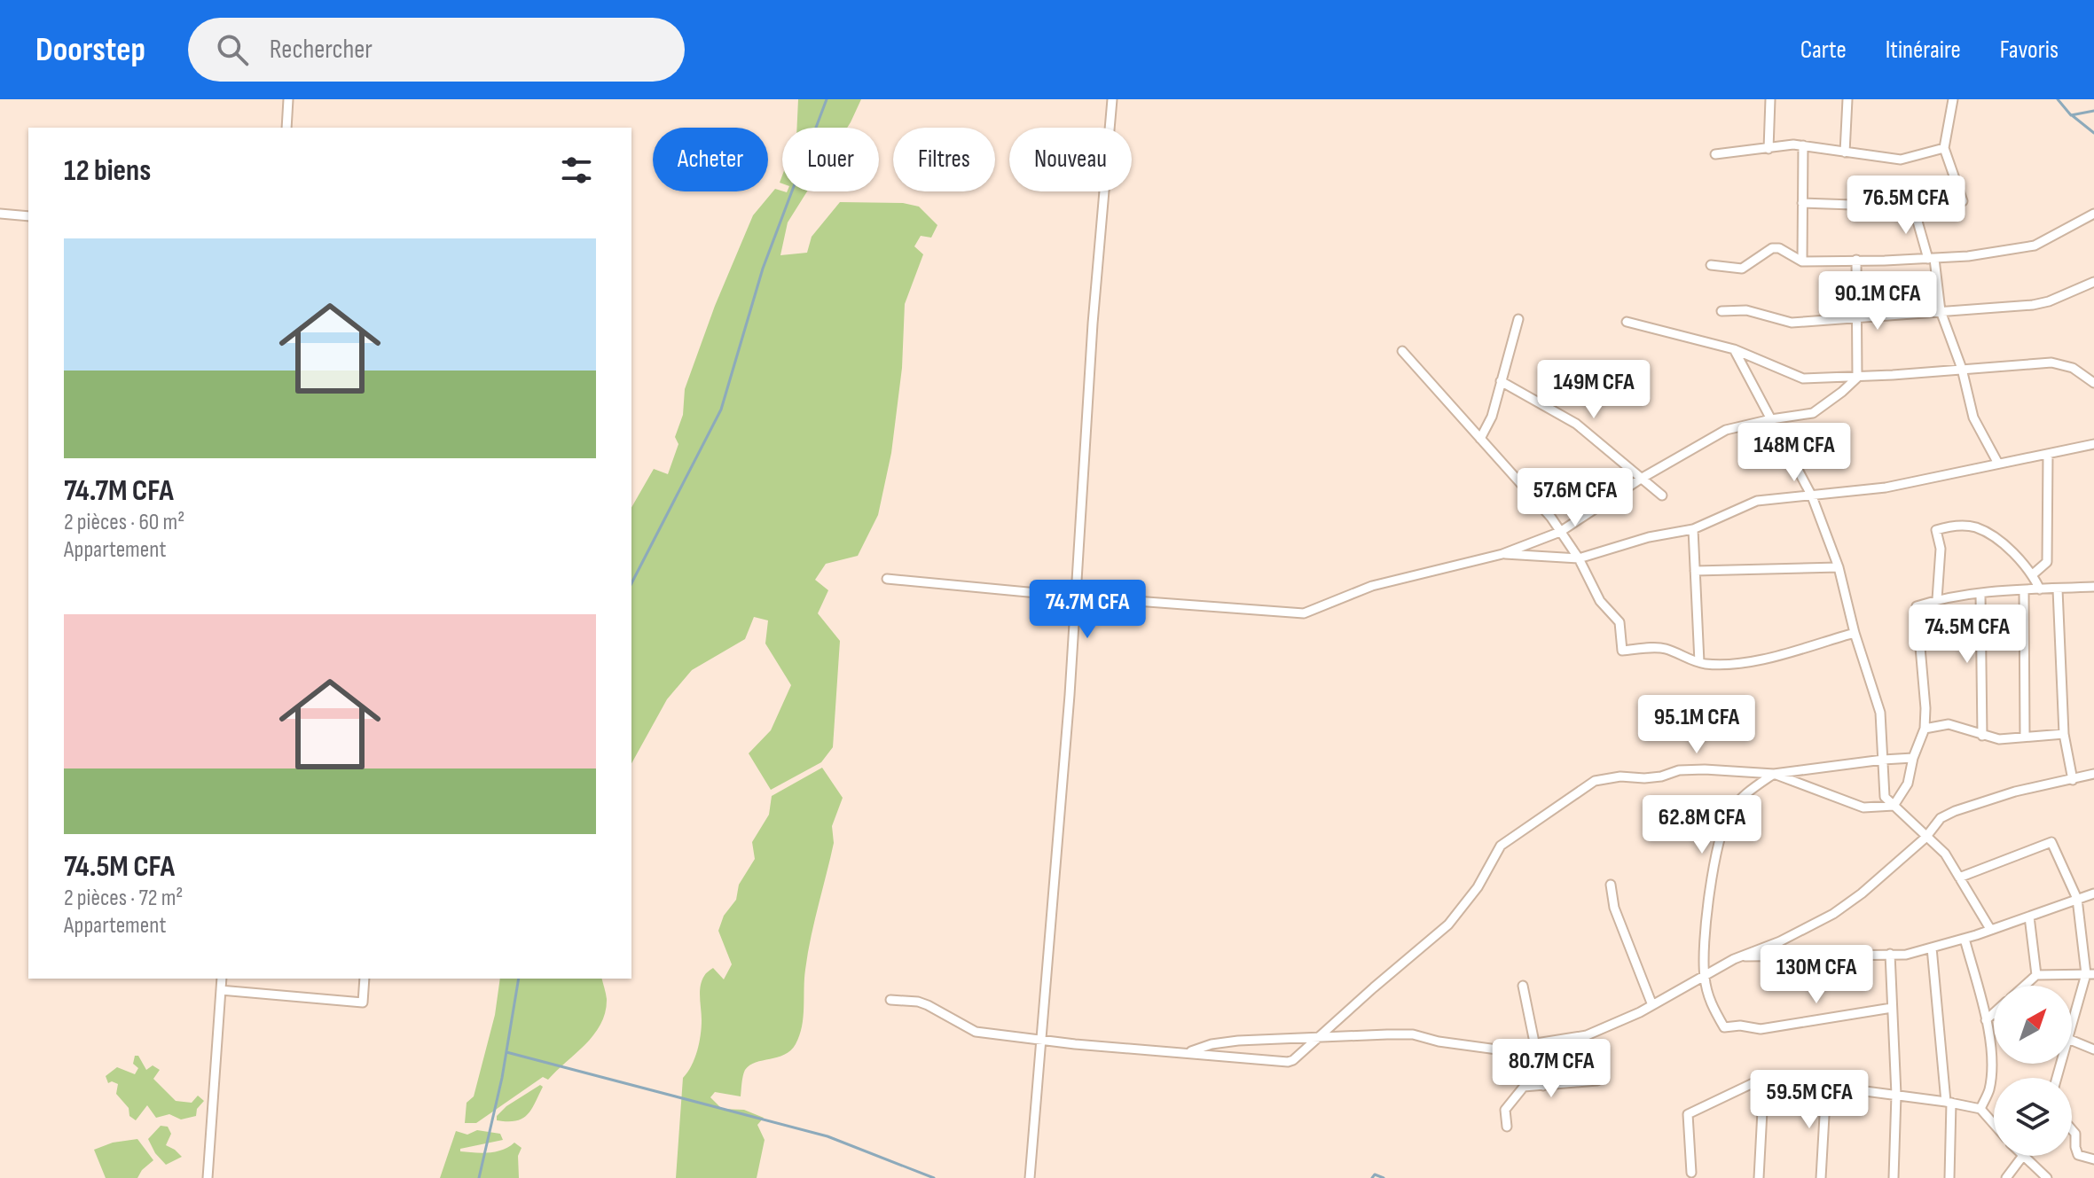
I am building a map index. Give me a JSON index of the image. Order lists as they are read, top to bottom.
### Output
{
  "north": "top right",
  "page": {
    "header": "Doorstep",
    "search": "Rechercher",
    "nav": ["Carte", "Itinéraire", "Favoris"],
    "chip": [
      "Acheter",
      "Louer",
      "Filtres",
      "Nouveau"
    ],
    "heading": "12 biens",
    "price": [
      "76.5M CFA",
      "90.1M CFA",
      "149M CFA",
      "148M CFA",
      "57.6M CFA",
      "74.7M CFA",
      "74.5M CFA",
      "95.1M CFA",
      "62.8M CFA",
      "130M CFA",
      "80.7M CFA",
      "59.5M CFA"
    ],
    "list": [
      {
        "name": "74.7M CFA",
        "note": "2 pièces · 60 m² · Appartement"
      },
      {
        "name": "74.5M CFA",
        "note": "2 pièces · 72 m² · Appartement"
      }
    ]
  }
}
